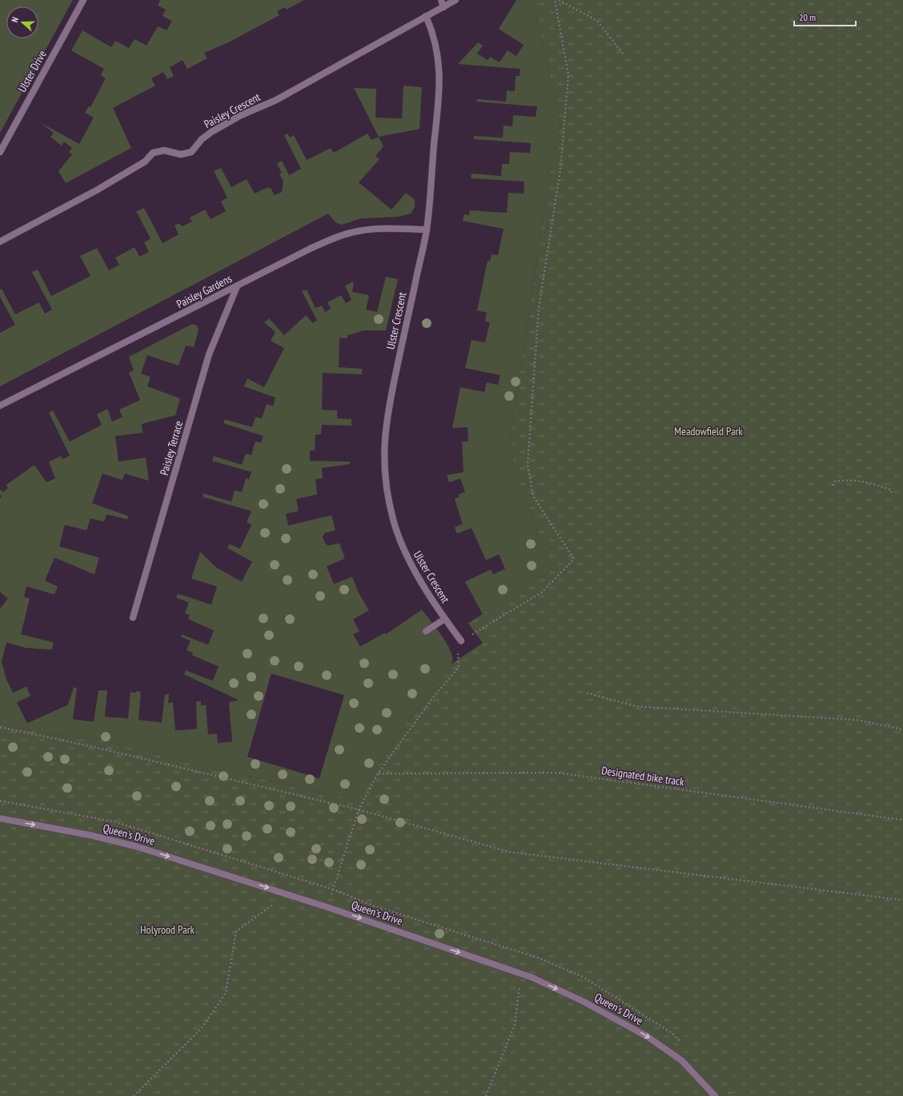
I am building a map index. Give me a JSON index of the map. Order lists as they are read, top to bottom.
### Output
{
  "streets": {
    "street": [
      "Ulster Drive",
      "Paisley Crescent",
      "Paisley Gardens",
      "Ulster Crescent",
      "Paisley Terrace",
      "Queen's Drive"
    ],
    "path": ["Designated bike track"]
  },
  "crossings": [
    ["Paisley Crescent", "Ulster Crescent"],
    ["Paisley Gardens", "Ulster Crescent"],
    ["Paisley Gardens", "Paisley Terrace"]
  ],
  "one_way": ["Queen's Drive"],
  "parks": ["Meadowfield Park", "Holyrood Park"],
  "scale_bar": "20 m",
  "north": "left"
}
